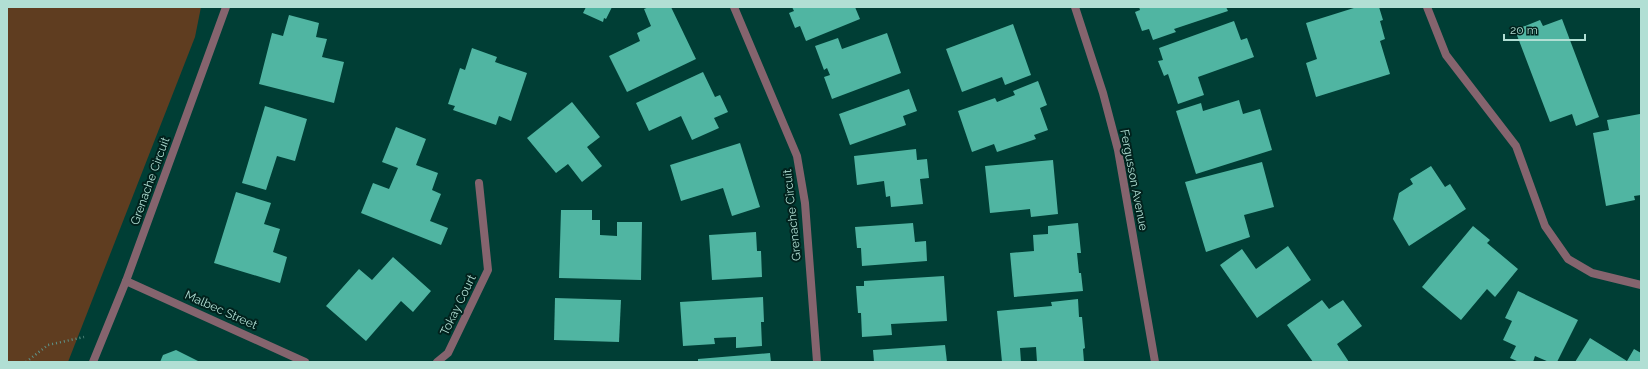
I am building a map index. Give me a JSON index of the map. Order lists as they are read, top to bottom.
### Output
{
  "streets": {
    "street": [
      "Fergusson Avenue",
      "Grenache Circuit",
      "Tokay Court",
      "Malbec Street"
    ]
  },
  "crossings": [
    ["Grenache Circuit", "Malbec Street"]
  ],
  "scale_bar": "20 m"
}
